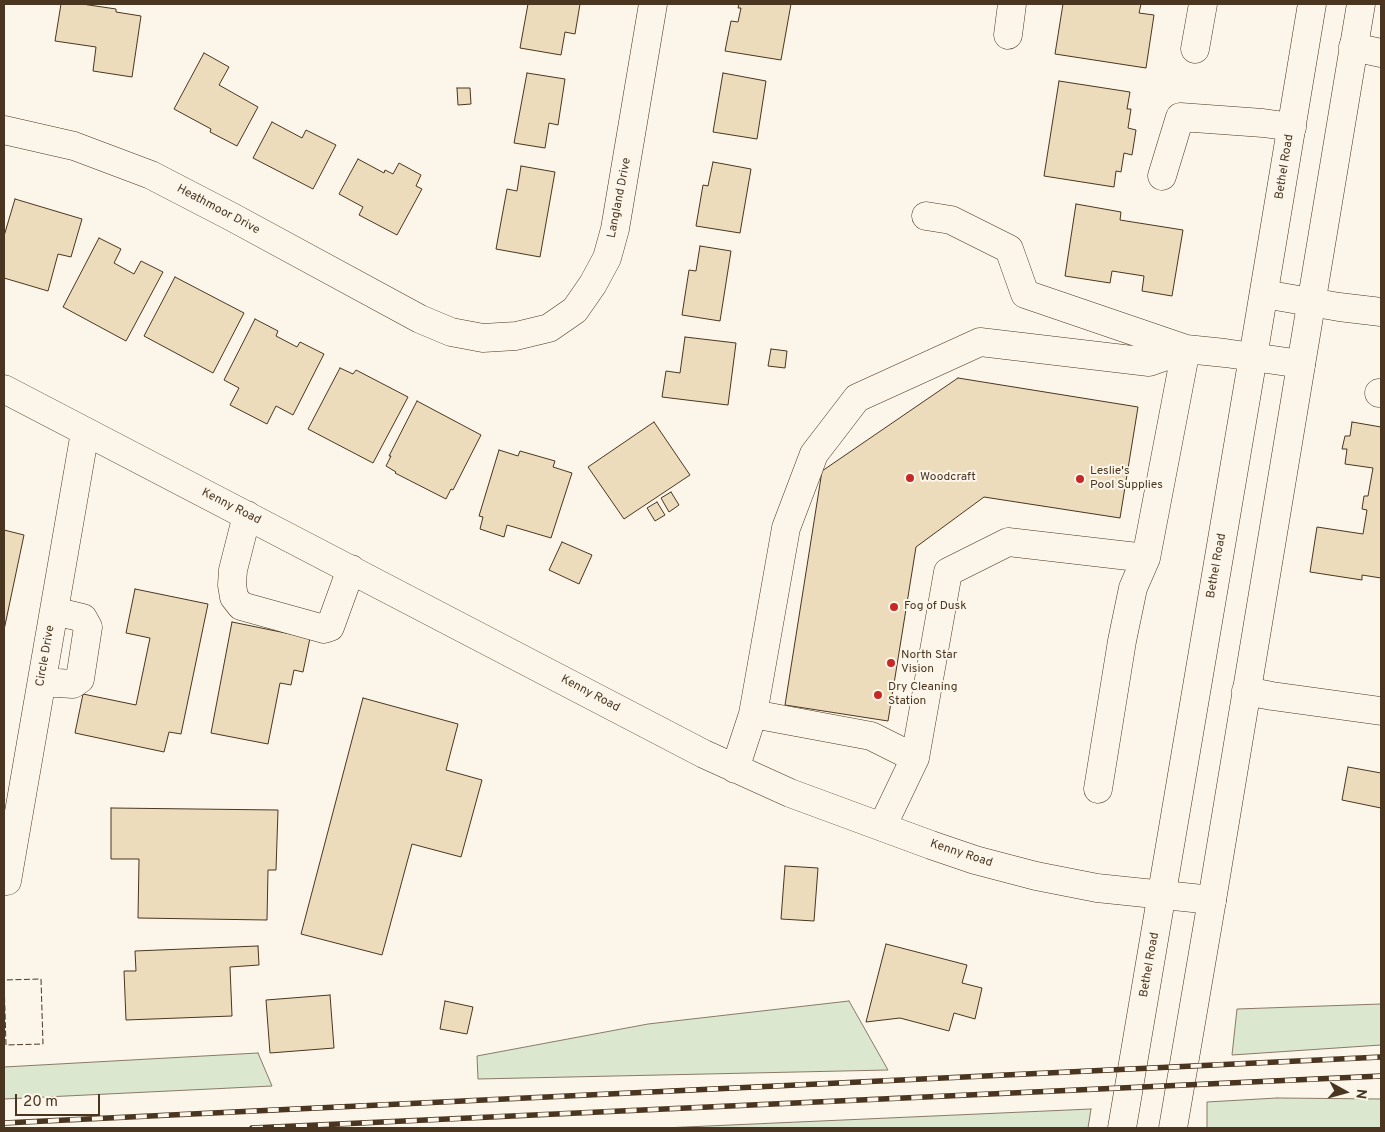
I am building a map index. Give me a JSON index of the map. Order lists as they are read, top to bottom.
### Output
{
  "streets": {
    "street": [
      "Bethel Road",
      "Langland Drive",
      "Heathmoor Drive",
      "Kenny Road",
      "Circle Drive"
    ]
  },
  "crossings": [
    ["Bethel Road", "Kenny Road"],
    ["Langland Drive", "Heathmoor Drive"],
    ["Kenny Road", "Circle Drive"]
  ],
  "places": [
    "Woodcraft",
    "Leslie's Pool Supplies",
    "Fog of Dusk",
    "North Star Vision",
    "Dry Cleaning Station"
  ],
  "scale_bar": "20 m",
  "north": "right"
}
